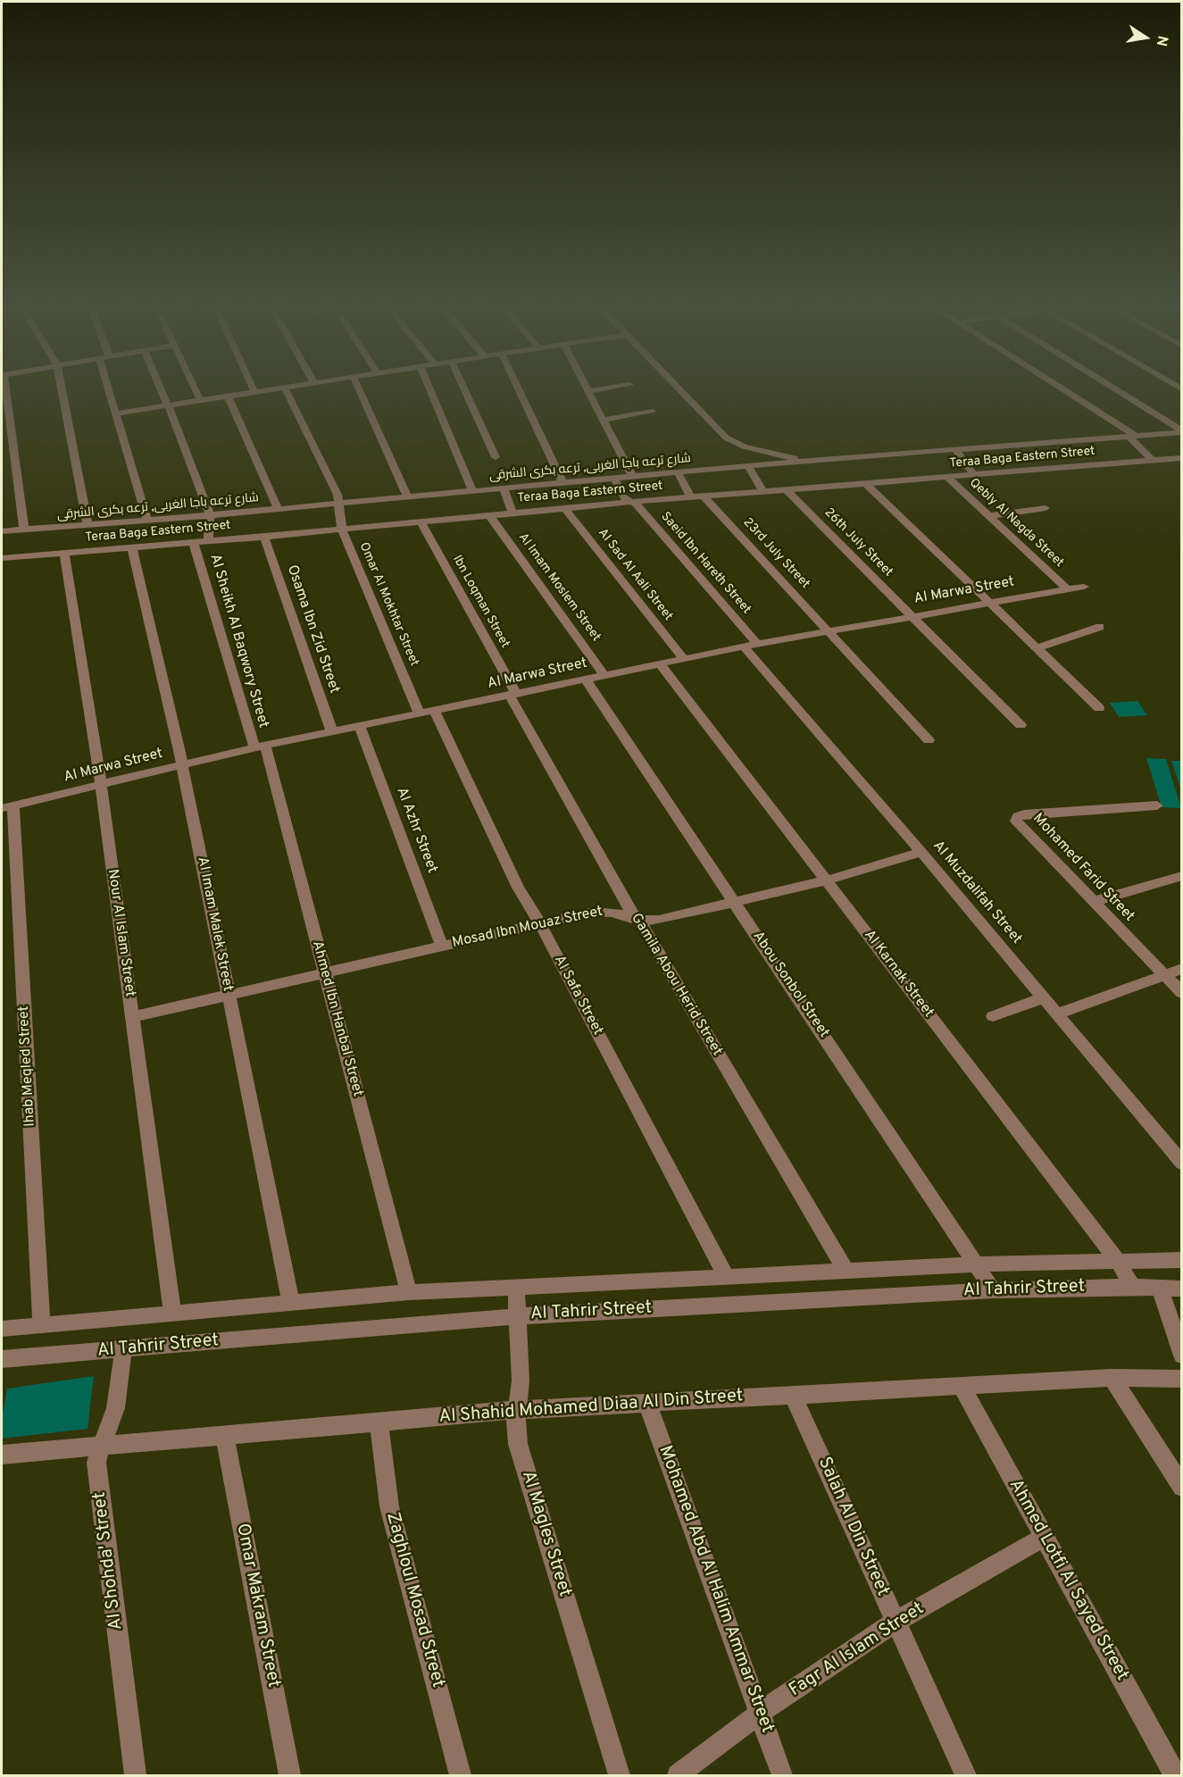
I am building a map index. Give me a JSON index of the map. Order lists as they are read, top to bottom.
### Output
{
  "streets": {
    "street": [
      "Teraa Baga Eastern Street",
      "شارع ترعه باجا الغربى, ترعه بكرى الشرقى",
      "Qebly Al Nagda Street",
      "26th July Street",
      "23rd July Street",
      "Saeid Ibn Hareth Street",
      "Al Sad Al Aali Street",
      "Al Imam Moslem Street",
      "Al Marwa Street",
      "Ibn Loqman Street",
      "Omar Al Mokhtar Street",
      "Osama Ibn Zid Street",
      "Al Sheikh Al Baqwory Street",
      "Al Azhr Street",
      "Mohamed Farid Street",
      "Al Muzdalifah Street",
      "Al Imam Malek Street",
      "Mosad Ibn Mouaz Street",
      "Nour Al Islam Street",
      "Al Karnak Street",
      "Gamila Abou Herid Street",
      "Abou Sonbol Street",
      "Al Safa Street",
      "Ahmed Ibn Hanbal Street",
      "Ihab Meqled Street",
      "Al Tahrir Street",
      "Al Shahid Mohamed Diaa Al Din Street",
      "Salah Al Din Street",
      "Al Magles Street",
      "Al Shohda' Street",
      "Ahmed Lotfi Al Sayed Street",
      "Mohamed Abd Al Halim Ammar Street",
      "Zaghloul Mosad Street",
      "Omar Makram Street",
      "Fagr Al Islam Street"
    ]
  },
  "crossings": [
    ["Teraa Baga Eastern Street", "Qebly Al Nagda Street"],
    ["Teraa Baga Eastern Street", "26th July Street"],
    ["Teraa Baga Eastern Street", "23rd July Street"],
    ["Teraa Baga Eastern Street", "Saeid Ibn Hareth Street"],
    ["Teraa Baga Eastern Street", "Al Sad Al Aali Street"],
    ["Teraa Baga Eastern Street", "Al Imam Moslem Street"],
    ["Teraa Baga Eastern Street", "Ibn Loqman Street"],
    ["Teraa Baga Eastern Street", "Omar Al Mokhtar Street"],
    ["Teraa Baga Eastern Street", "Osama Ibn Zid Street"],
    ["Teraa Baga Eastern Street", "Al Sheikh Al Baqwory Street"],
    ["Teraa Baga Eastern Street", "Al Imam Malek Street"],
    ["Teraa Baga Eastern Street", "Nour Al Islam Street"],
    ["شارع ترعه باجا الغربى, ترعه بكرى الشرقى", "Saeid Ibn Hareth Street"],
    ["شارع ترعه باجا الغربى, ترعه بكرى الشرقى", "Omar Al Mokhtar Street"],
    ["Qebly Al Nagda Street", "Al Marwa Street"],
    ["26th July Street", "Al Marwa Street"],
    ["23rd July Street", "Al Marwa Street"],
    ["Saeid Ibn Hareth Street", "Al Marwa Street"],
    ["Saeid Ibn Hareth Street", "Al Muzdalifah Street"],
    ["Al Sad Al Aali Street", "Al Marwa Street"],
    ["Al Imam Moslem Street", "Al Marwa Street"],
    ["Al Marwa Street", "Ibn Loqman Street"],
    ["Al Marwa Street", "Omar Al Mokhtar Street"],
    ["Al Marwa Street", "Osama Ibn Zid Street"],
    ["Al Marwa Street", "Al Sheikh Al Baqwory Street"],
    ["Al Marwa Street", "Al Azhr Street"],
    ["Al Marwa Street", "Al Muzdalifah Street"],
    ["Al Marwa Street", "Al Imam Malek Street"],
    ["Al Marwa Street", "Nour Al Islam Street"],
    ["Al Marwa Street", "Al Karnak Street"],
    ["Al Marwa Street", "Gamila Abou Herid Street"],
    ["Al Marwa Street", "Abou Sonbol Street"],
    ["Al Marwa Street", "Al Safa Street"],
    ["Al Marwa Street", "Ahmed Ibn Hanbal Street"],
    ["Al Marwa Street", "Ihab Meqled Street"],
    ["Ibn Loqman Street", "Gamila Abou Herid Street"],
    ["Omar Al Mokhtar Street", "Al Safa Street"],
    ["Al Sheikh Al Baqwory Street", "Ahmed Ibn Hanbal Street"],
    ["Al Azhr Street", "Mosad Ibn Mouaz Street"],
    ["Al Muzdalifah Street", "Mosad Ibn Mouaz Street"],
    ["Al Imam Malek Street", "Mosad Ibn Mouaz Street"],
    ["Al Imam Malek Street", "Al Tahrir Street"],
    ["Mosad Ibn Mouaz Street", "Nour Al Islam Street"],
    ["Mosad Ibn Mouaz Street", "Al Karnak Street"],
    ["Mosad Ibn Mouaz Street", "Gamila Abou Herid Street"],
    ["Mosad Ibn Mouaz Street", "Abou Sonbol Street"],
    ["Mosad Ibn Mouaz Street", "Al Safa Street"],
    ["Mosad Ibn Mouaz Street", "Ahmed Ibn Hanbal Street"],
    ["Nour Al Islam Street", "Al Tahrir Street"],
    ["Al Karnak Street", "Al Tahrir Street"],
    ["Gamila Abou Herid Street", "Al Tahrir Street"],
    ["Abou Sonbol Street", "Al Tahrir Street"],
    ["Al Safa Street", "Al Tahrir Street"],
    ["Ahmed Ibn Hanbal Street", "Al Tahrir Street"],
    ["Ihab Meqled Street", "Al Tahrir Street"],
    ["Al Tahrir Street", "Al Magles Street"],
    ["Al Tahrir Street", "Al Shohda' Street"],
    ["Al Shahid Mohamed Diaa Al Din Street", "Salah Al Din Street"],
    ["Al Shahid Mohamed Diaa Al Din Street", "Al Magles Street"],
    ["Al Shahid Mohamed Diaa Al Din Street", "Al Shohda' Street"],
    ["Al Shahid Mohamed Diaa Al Din Street", "Ahmed Lotfi Al Sayed Street"],
    ["Al Shahid Mohamed Diaa Al Din Street", "Mohamed Abd Al Halim Ammar Street"],
    ["Al Shahid Mohamed Diaa Al Din Street", "Zaghloul Mosad Street"],
    ["Al Shahid Mohamed Diaa Al Din Street", "Omar Makram Street"],
    ["Salah Al Din Street", "Fagr Al Islam Street"],
    ["Ahmed Lotfi Al Sayed Street", "Fagr Al Islam Street"],
    ["Mohamed Abd Al Halim Ammar Street", "Fagr Al Islam Street"]
  ],
  "north": "right"
}
